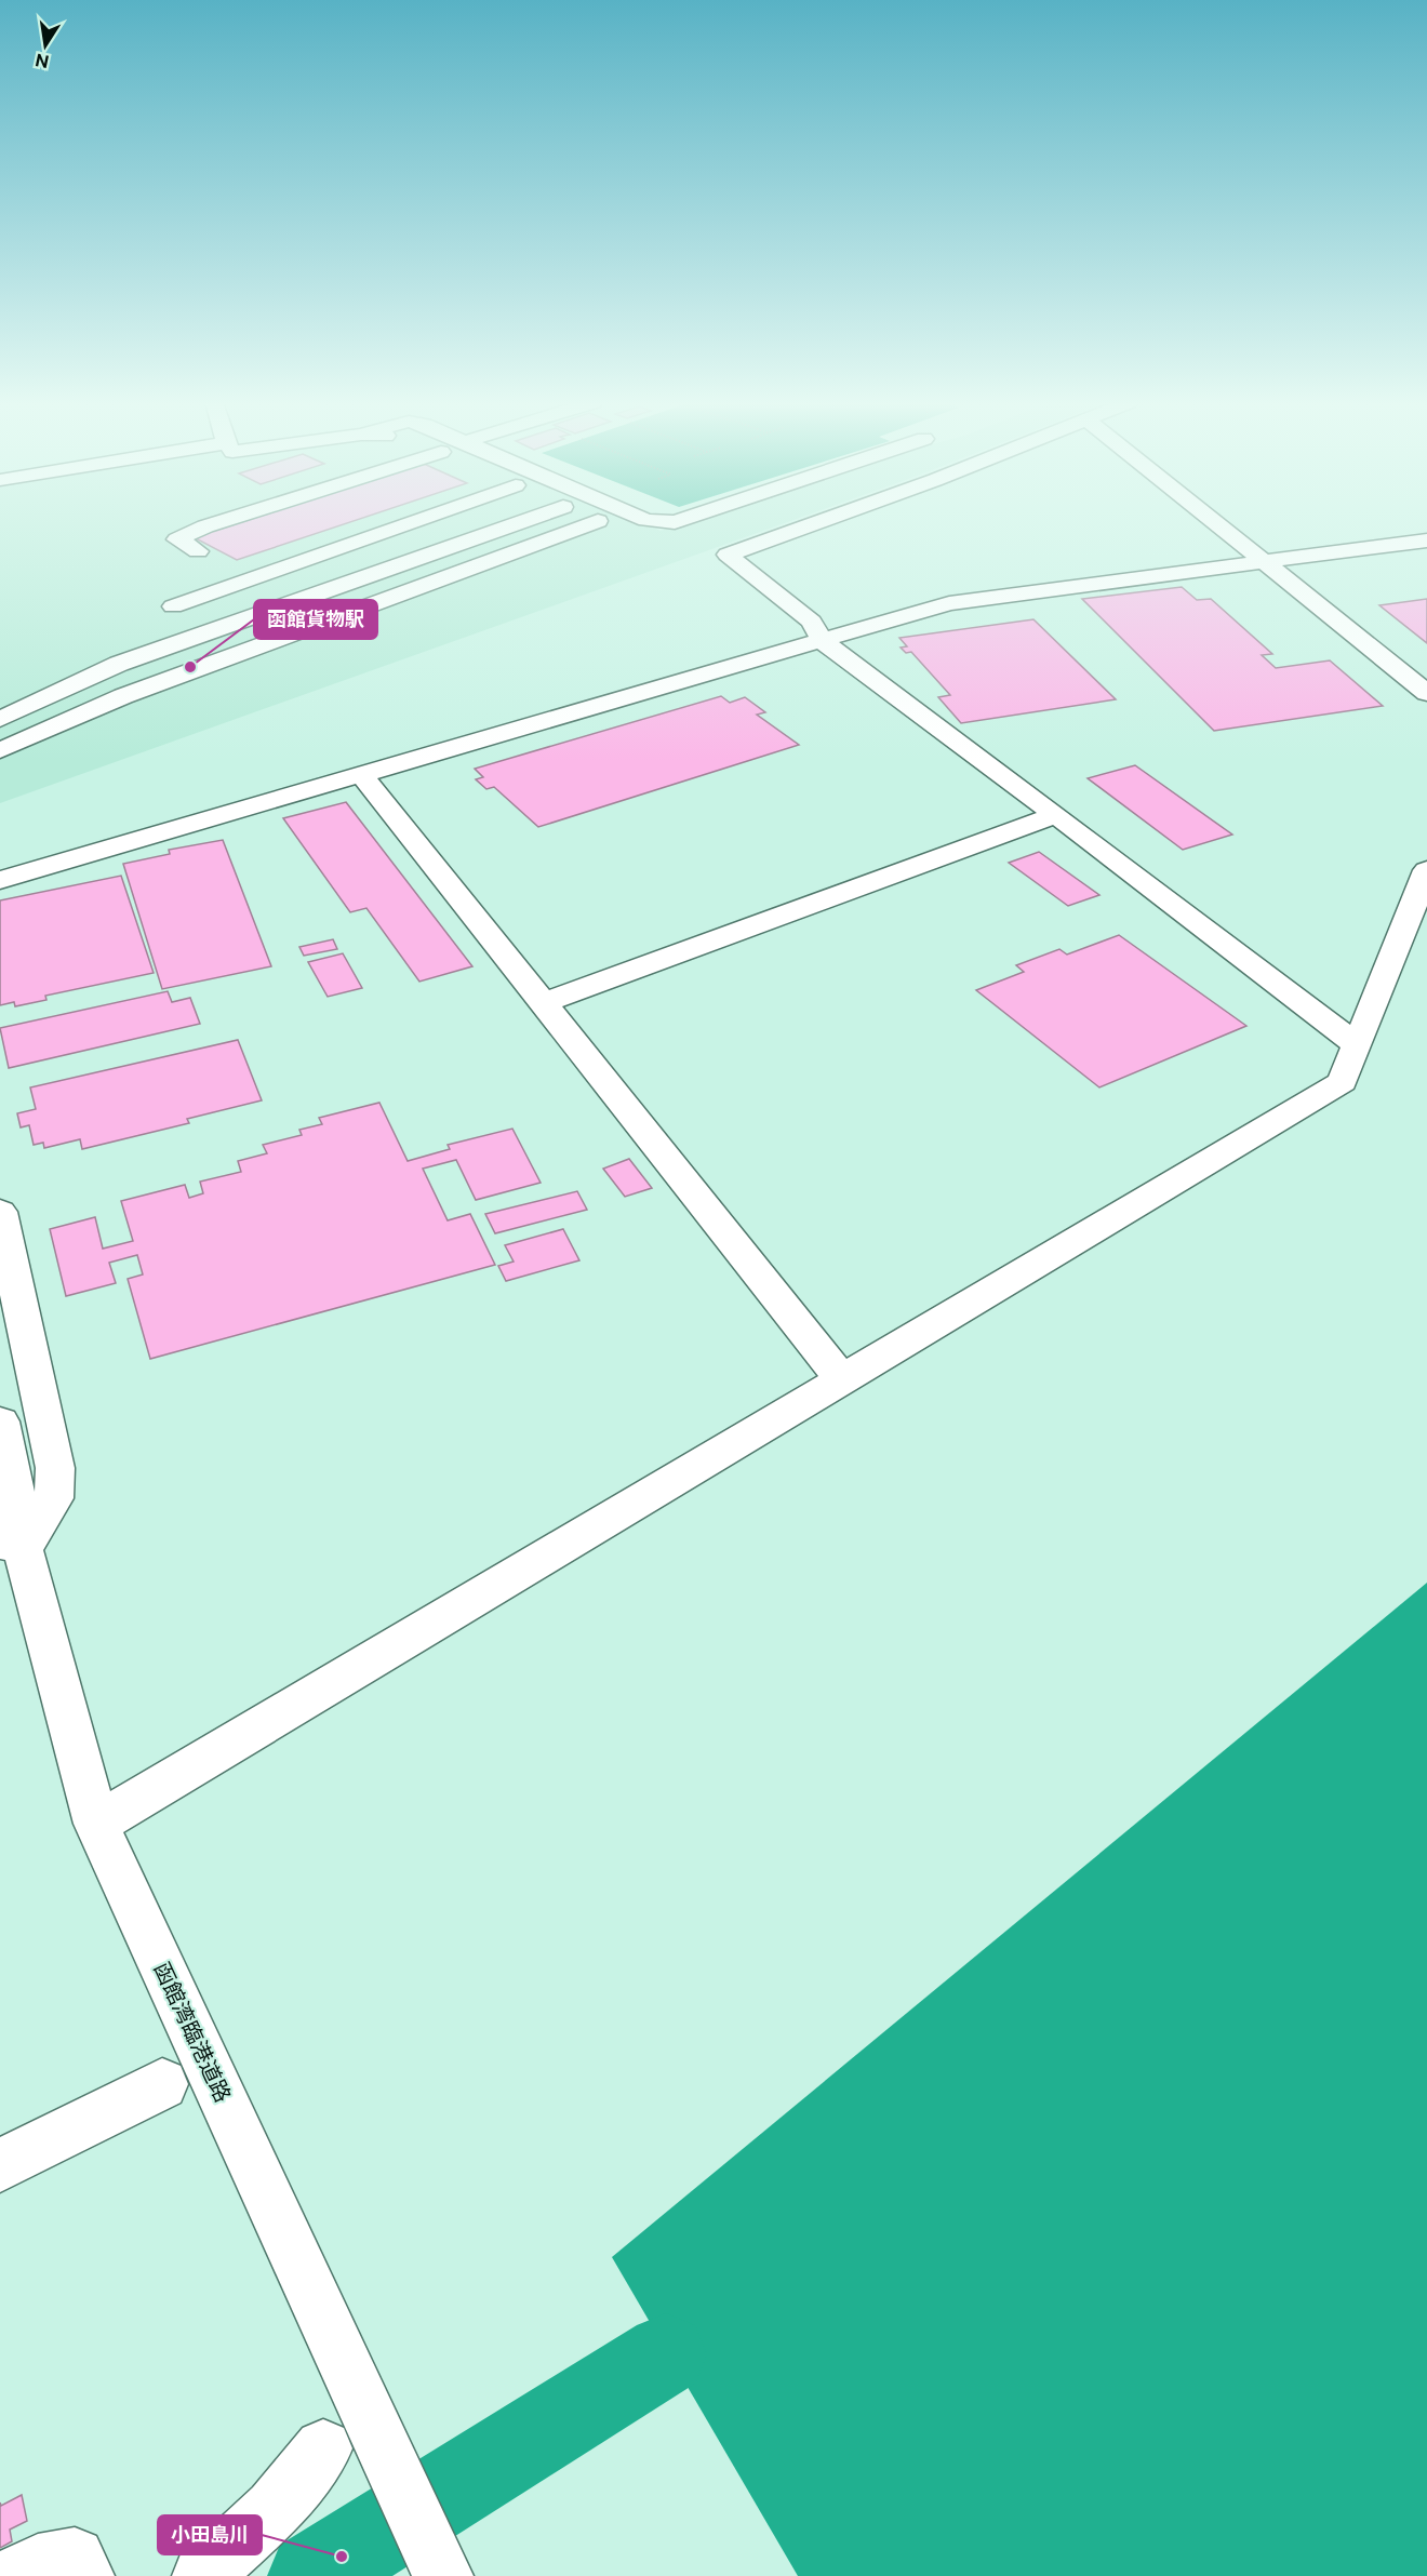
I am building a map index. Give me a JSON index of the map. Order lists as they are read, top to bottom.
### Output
{
  "streets": {
    "street": ["函館湾臨港道路"]
  },
  "places": ["函館貨物駅", "小田島川"],
  "north": "bottom"
}
